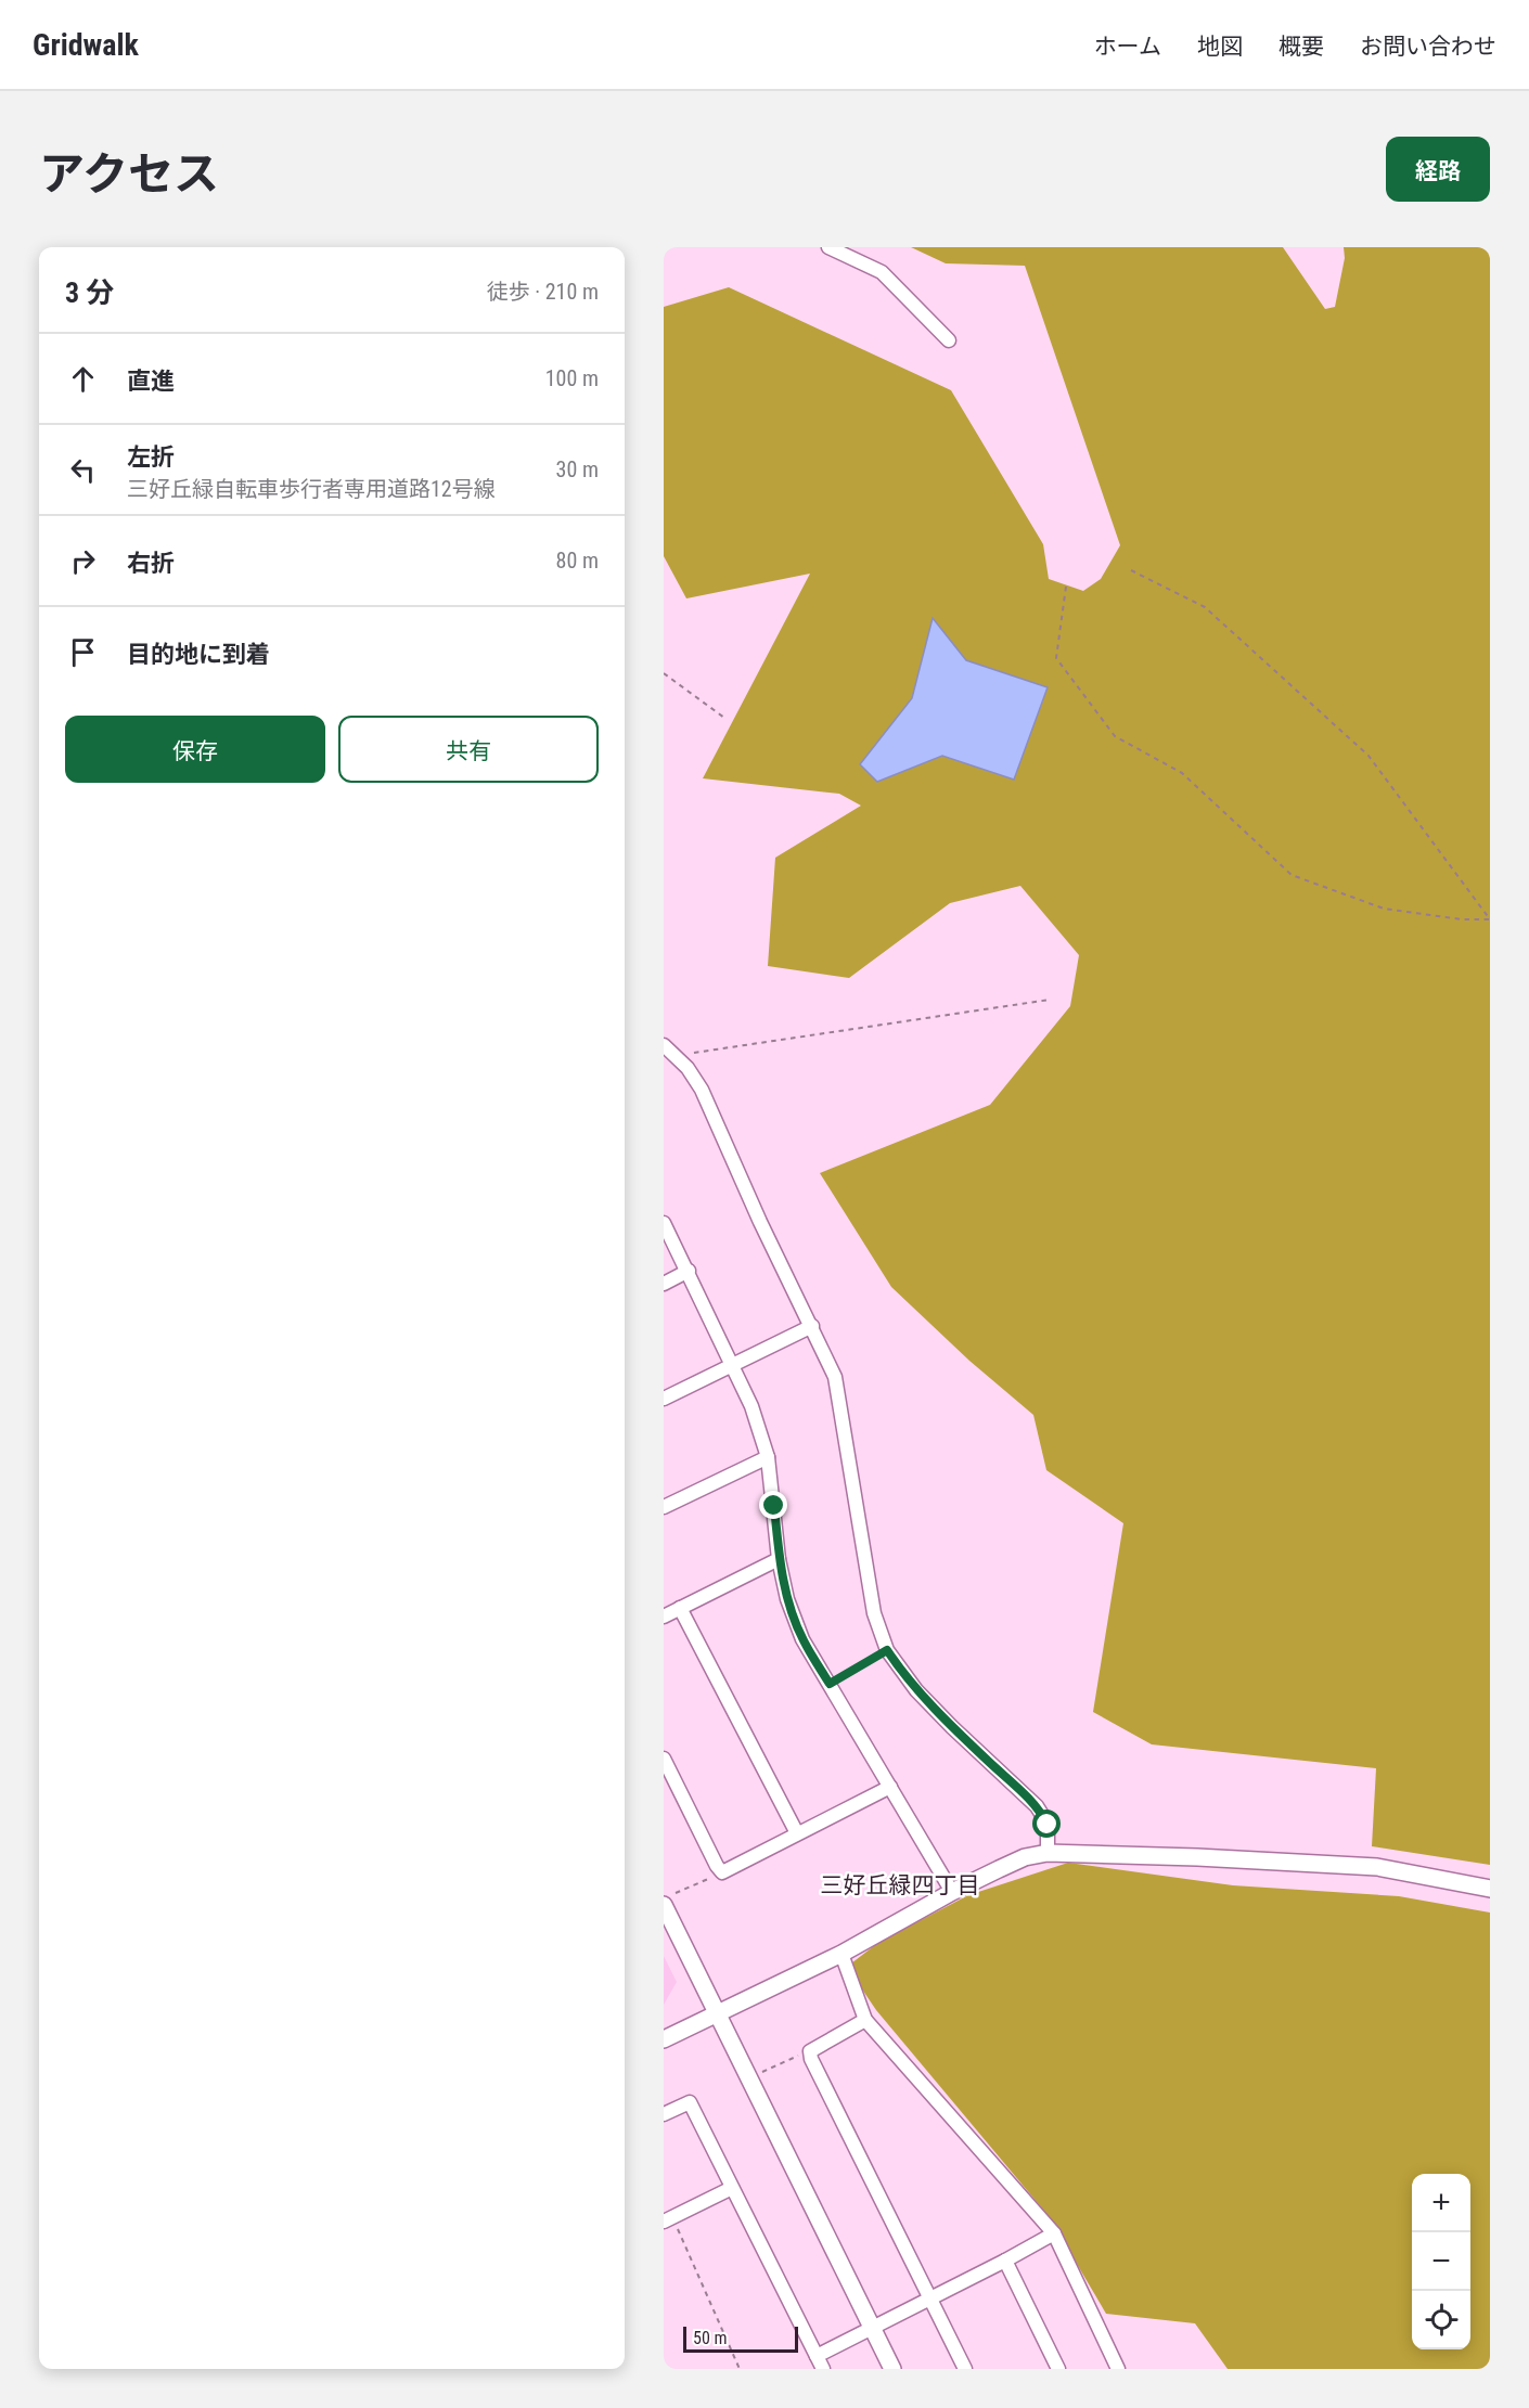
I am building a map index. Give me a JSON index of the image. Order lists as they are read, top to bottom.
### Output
{
  "districts": ["三好丘緑四丁目"],
  "scale_bar": "50 m",
  "page": {
    "header": "Gridwalk",
    "nav": [
      "ホーム",
      "地図",
      "概要",
      "お問い合わせ"
    ],
    "title": "アクセス",
    "buttons": [
      "経路",
      ["保存", "共有"]
    ],
    "heading": ["3 分", "徒歩 · 210 m"],
    "list": [
      ["直進", "100 m"],
      ["左折", "三好丘緑自転車歩行者専用道路12号線", "30 m"],
      ["右折", "80 m"],
      "目的地に到着"
    ],
    "map_buttons": ["+", "−"],
    "scale": "50 m"
  }
}
